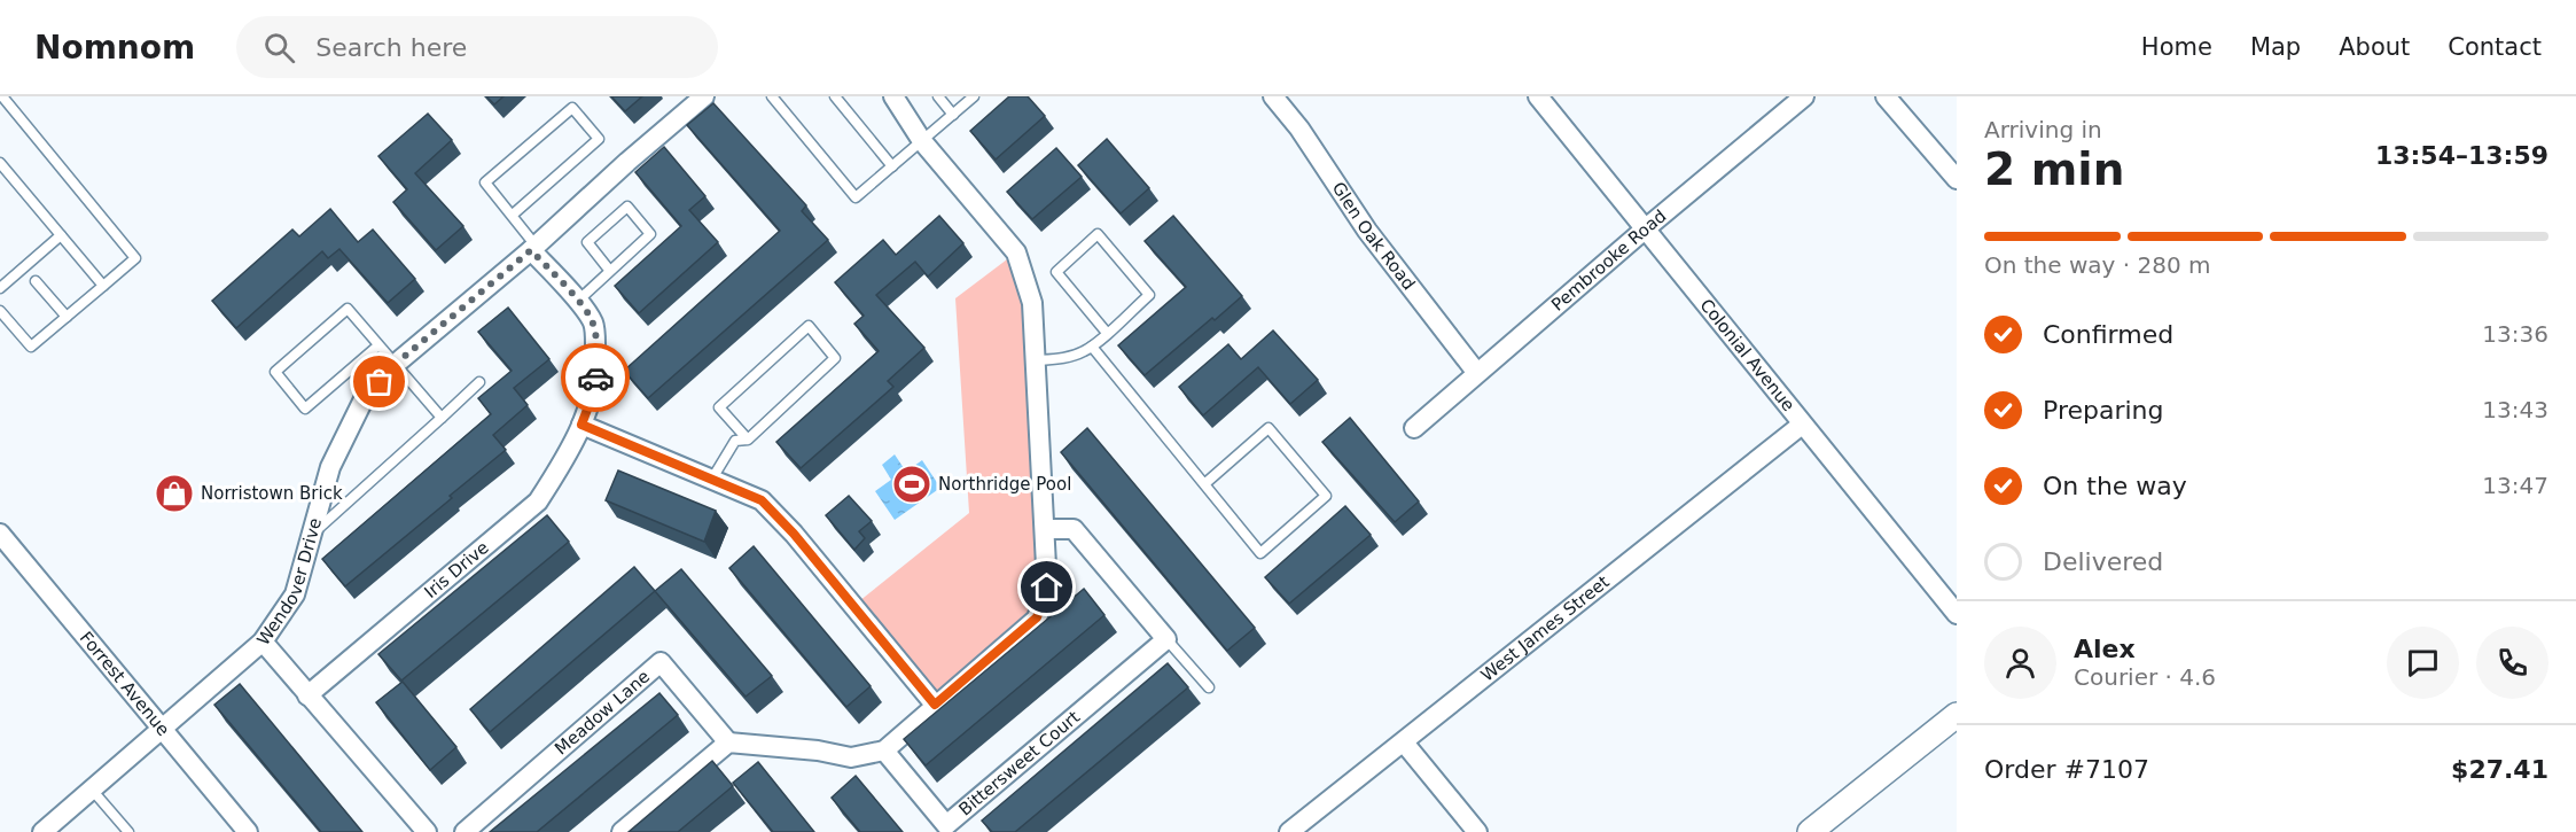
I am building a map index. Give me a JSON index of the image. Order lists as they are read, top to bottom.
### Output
{
  "streets": {
    "street": [
      "Glen Oak Road",
      "Pembrooke Road",
      "Colonial Avenue",
      "Iris Drive",
      "Wendover Drive",
      "West James Street",
      "Forrest Avenue",
      "Meadow Lane",
      "Bittersweet Court"
    ]
  },
  "crossings": [
    ["Glen Oak Road", "Pembrooke Road"],
    ["Pembrooke Road", "Colonial Avenue"],
    ["Colonial Avenue", "West James Street"],
    ["Iris Drive", "Wendover Drive"],
    ["Wendover Drive", "Forrest Avenue"]
  ],
  "places": {
    "sports": ["Northridge Pool"],
    "shop": ["Norristown Brick"]
  },
  "page": {
    "header": "Nomnom",
    "search": "Search here",
    "nav": [
      "Home",
      "Map",
      "About",
      "Contact"
    ],
    "heading": ["2 min", "Arriving in", "13:54–13:59"],
    "panel": [
      "Alex",
      "Courier · 4.6",
      "Order #7107",
      "$27.41"
    ],
    "bar": "On the way · 280 m",
    "list": [
      ["Confirmed", "13:36"],
      ["Preparing", "13:43"],
      ["On the way", "13:47"],
      "Delivered"
    ]
  }
}
